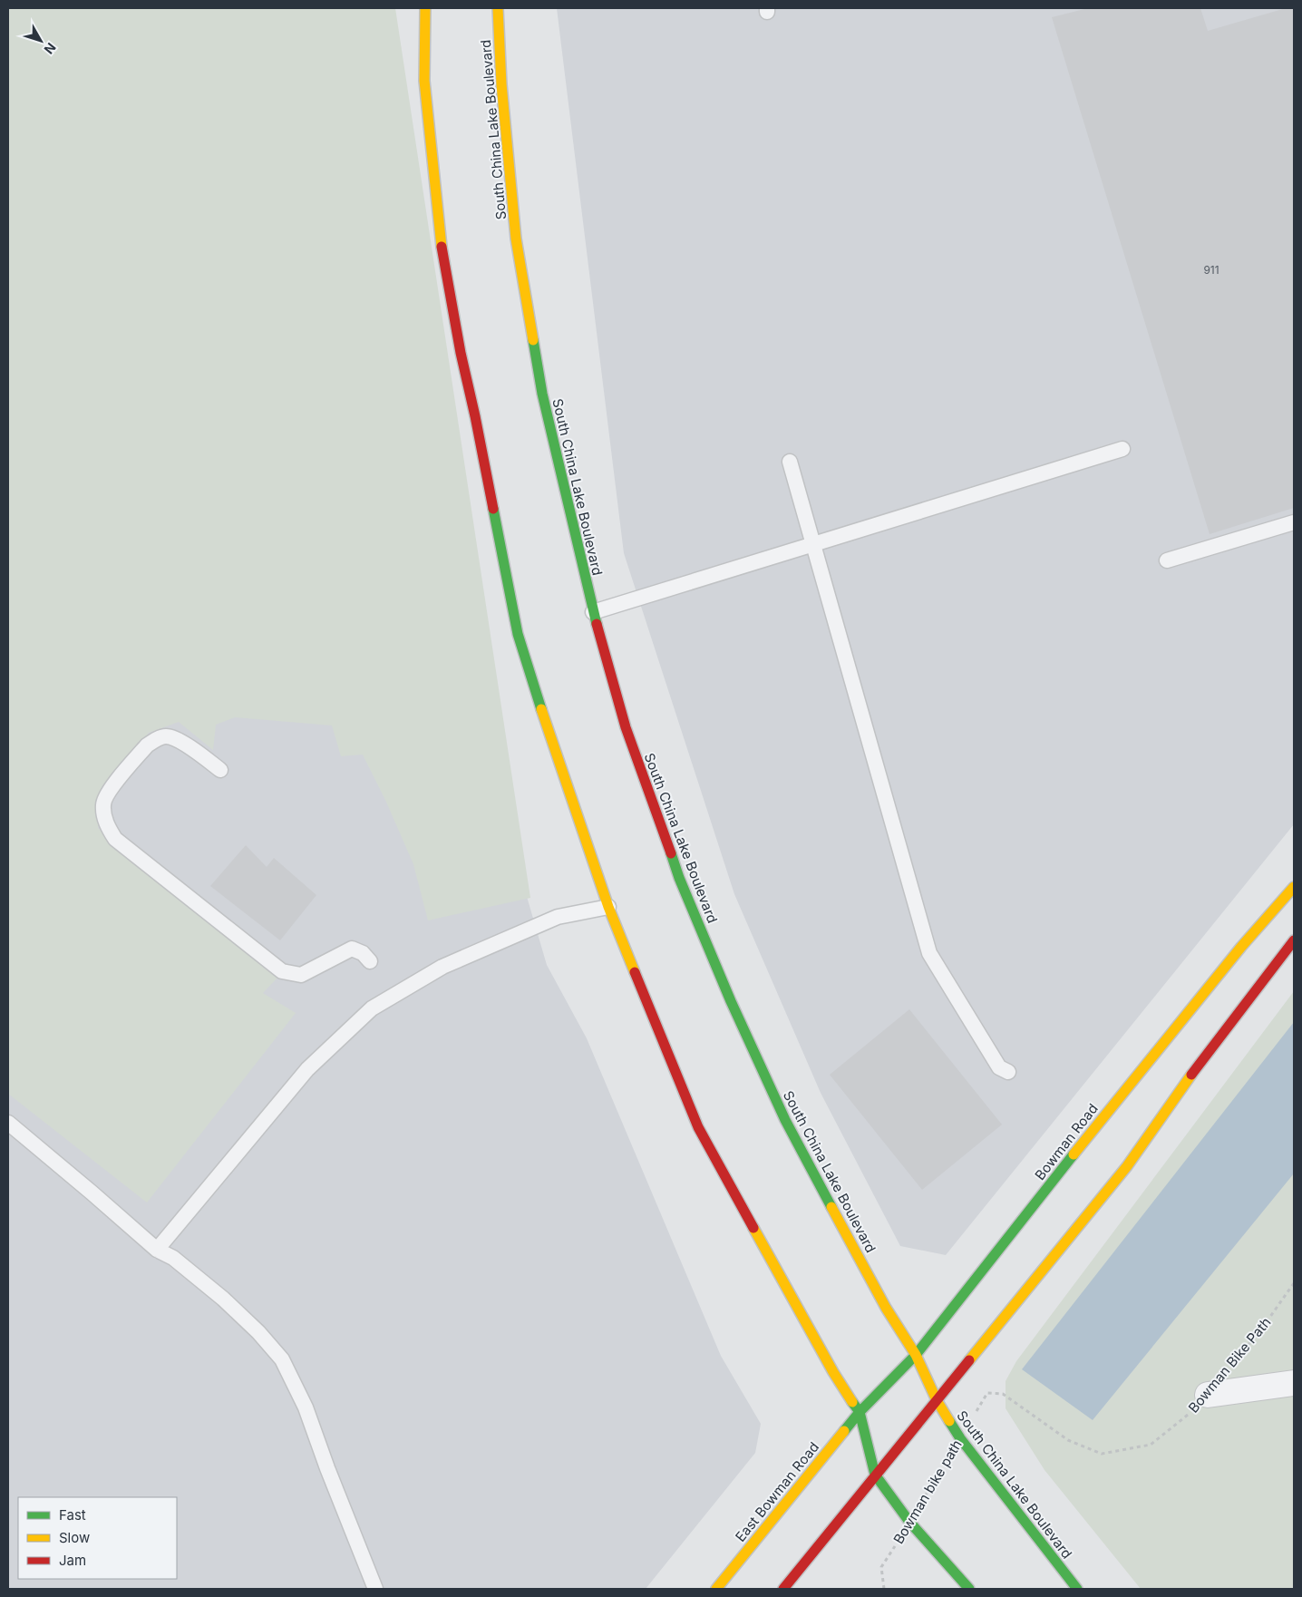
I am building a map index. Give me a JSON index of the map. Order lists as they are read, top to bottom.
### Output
{
  "streets": {
    "main road": ["South China Lake Boulevard", "Bowman Road", "East Bowman Road"],
    "path": ["Bowman Bike Path", "Bowman bike path"]
  },
  "crossings": [
    ["South China Lake Boulevard", "Bowman Road"],
    ["South China Lake Boulevard", "Bowman bike path"],
    ["Bowman Road", "East Bowman Road"],
    ["Bowman Bike Path", "Bowman bike path"]
  ],
  "house_numbers": ["911"],
  "legend": ["Fast", "Slow", "Jam"],
  "north": "bottom right"
}
